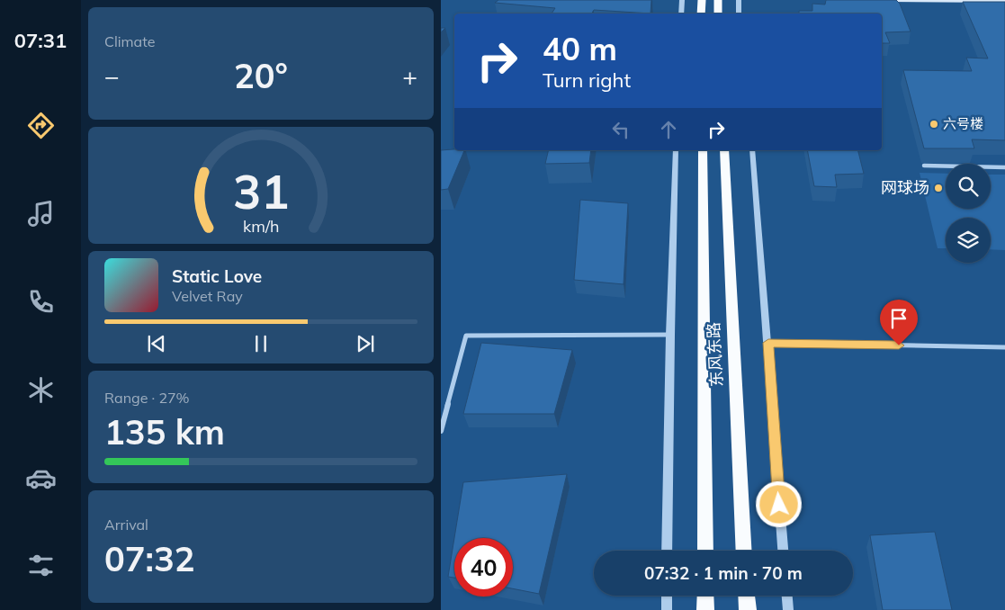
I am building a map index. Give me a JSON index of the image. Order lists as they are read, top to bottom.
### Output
{
  "streets": {
    "highway": ["东风东路"]
  },
  "places": ["六号楼", "网球场"],
  "page": {
    "tabs": "07:31",
    "tile": [
      "Climate",
      ["Range · 27%", "135 km"],
      ["Arrival", "07:32"]
    ],
    "turn": ["40 m", "Turn right"],
    "heat": ["−", "20°", "+"],
    "song": ["Static Love", "Velvet Ray"],
    "limit": "40",
    "trip": "07:32 · 1 min · 70 m",
    "gauge": ["31", "km/h"]
  }
}
